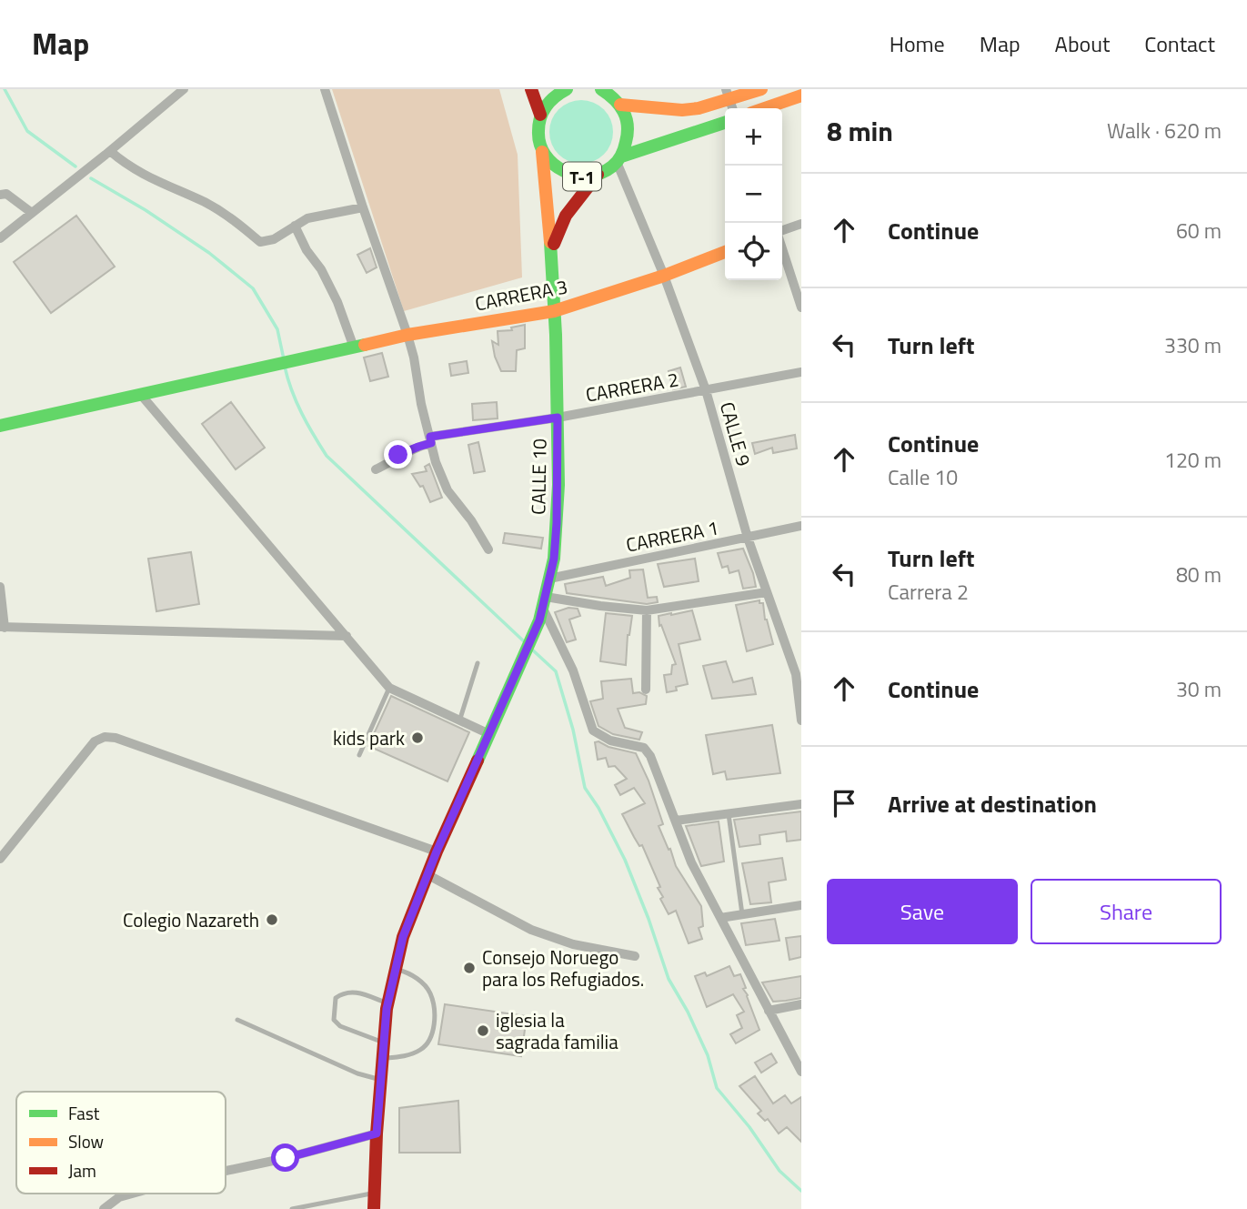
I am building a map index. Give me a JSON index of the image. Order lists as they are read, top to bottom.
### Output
{
  "streets": {
    "main road": ["T-1", "CARRERA 3", "CALLE 10"],
    "street": ["CARRERA 2", "CALLE 9", "CARRERA 1"]
  },
  "crossings": [
    ["T-1", "CALLE 9"],
    ["T-1", "CALLE 10"],
    ["CARRERA 3", "CALLE 9"],
    ["CARRERA 3", "CALLE 10"],
    ["CARRERA 2", "CALLE 9"],
    ["CARRERA 2", "CALLE 10"],
    ["CALLE 9", "CARRERA 1"],
    ["CALLE 10", "CARRERA 1"]
  ],
  "places": [
    "kids park",
    "Colegio Nazareth",
    "Consejo Noruego para los Refugiados.",
    "iglesia la sagrada familia"
  ],
  "legend": ["Fast", "Slow", "Jam"],
  "page": {
    "header": "Map",
    "nav": [
      "Home",
      "Map",
      "About",
      "Contact"
    ],
    "heading": ["8 min", "Walk · 620 m"],
    "map_buttons": ["+", "−"],
    "list": [
      ["Continue", "60 m"],
      ["Turn left", "330 m"],
      ["Continue", "Calle 10", "120 m"],
      ["Turn left", "Carrera 2", "80 m"],
      ["Continue", "30 m"],
      "Arrive at destination"
    ],
    "buttons": ["Save", "Share"]
  }
}
